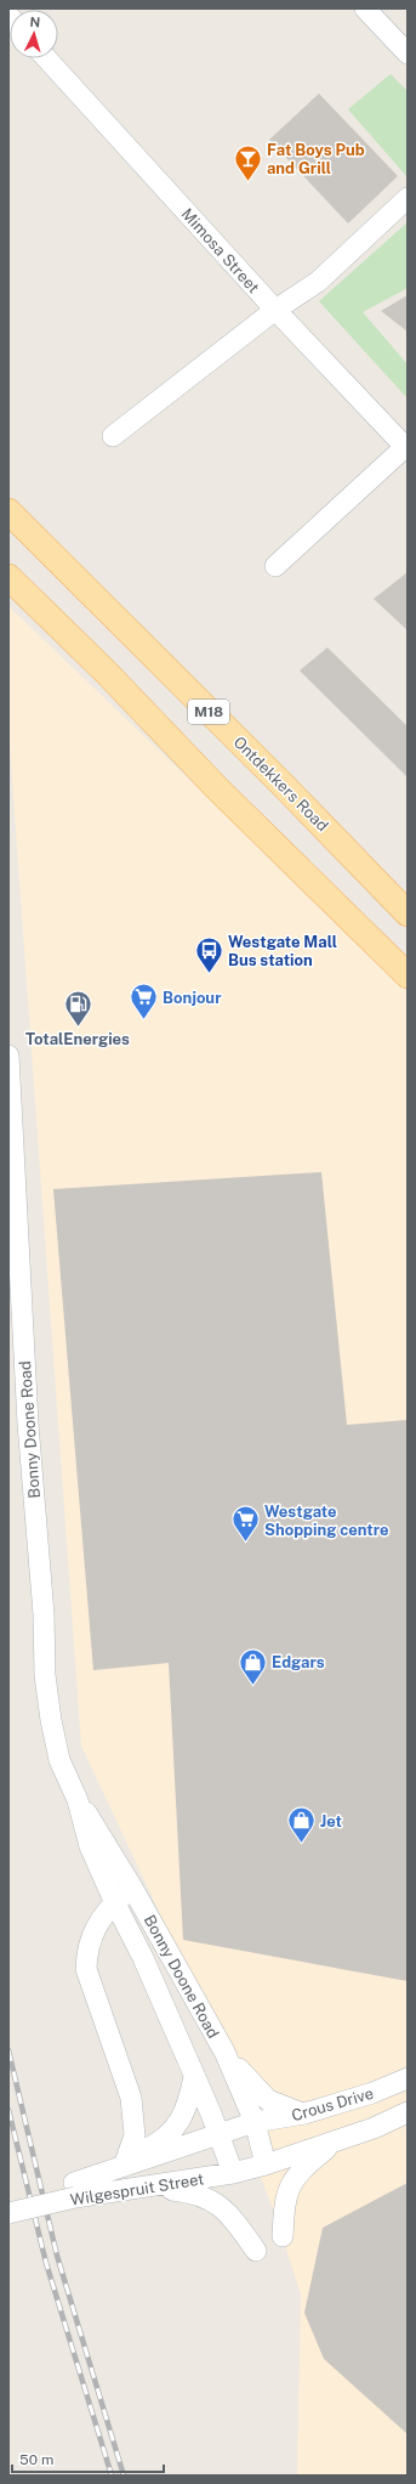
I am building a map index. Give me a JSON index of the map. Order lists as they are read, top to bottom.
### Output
{
  "streets": {
    "main road": ["M18", "Ontdekkers Road"],
    "street": [
      "Mimosa Street",
      "Bonny Doone Road",
      "Crous Drive",
      "Wilgespruit Street"
    ]
  },
  "crossings": [
    ["Bonny Doone Road", "Crous Drive"],
    ["Bonny Doone Road", "Wilgespruit Street"],
    ["Crous Drive", "Wilgespruit Street"]
  ],
  "places": {
    "bar": ["Fat Boys Pub and Grill"],
    "bus stop": ["Westgate Mall Bus station"],
    "supermarket": ["Bonjour", "Westgate Shopping centre"],
    "fuel station": ["TotalEnergies"],
    "shop": ["Edgars", "Jet"]
  },
  "scale_bar": "50 m",
  "north": "top"
}
